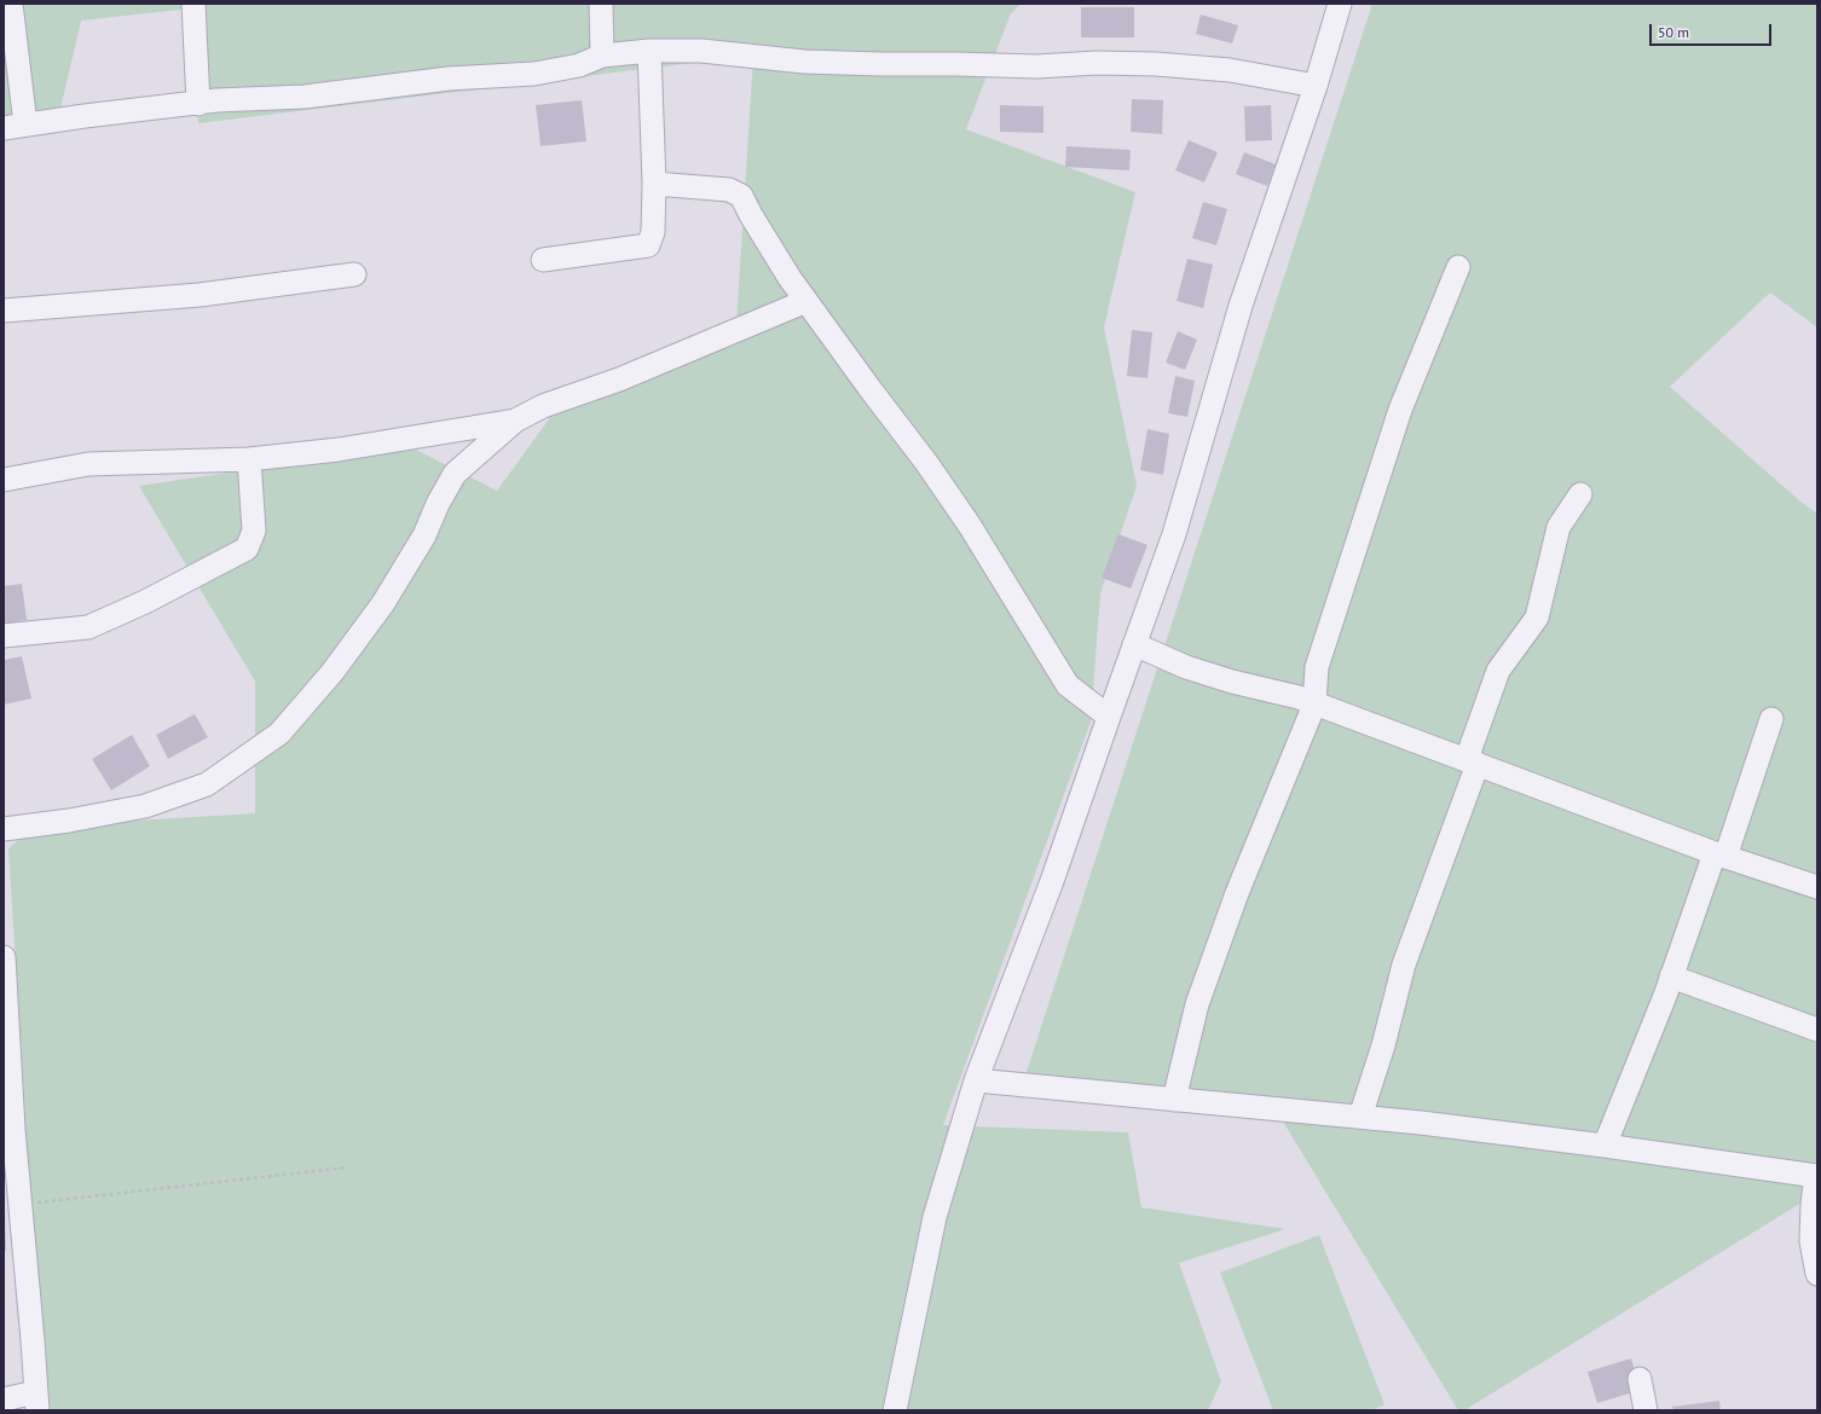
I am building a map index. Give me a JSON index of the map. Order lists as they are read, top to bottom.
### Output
{
  "scale_bar": "50 m"
}
